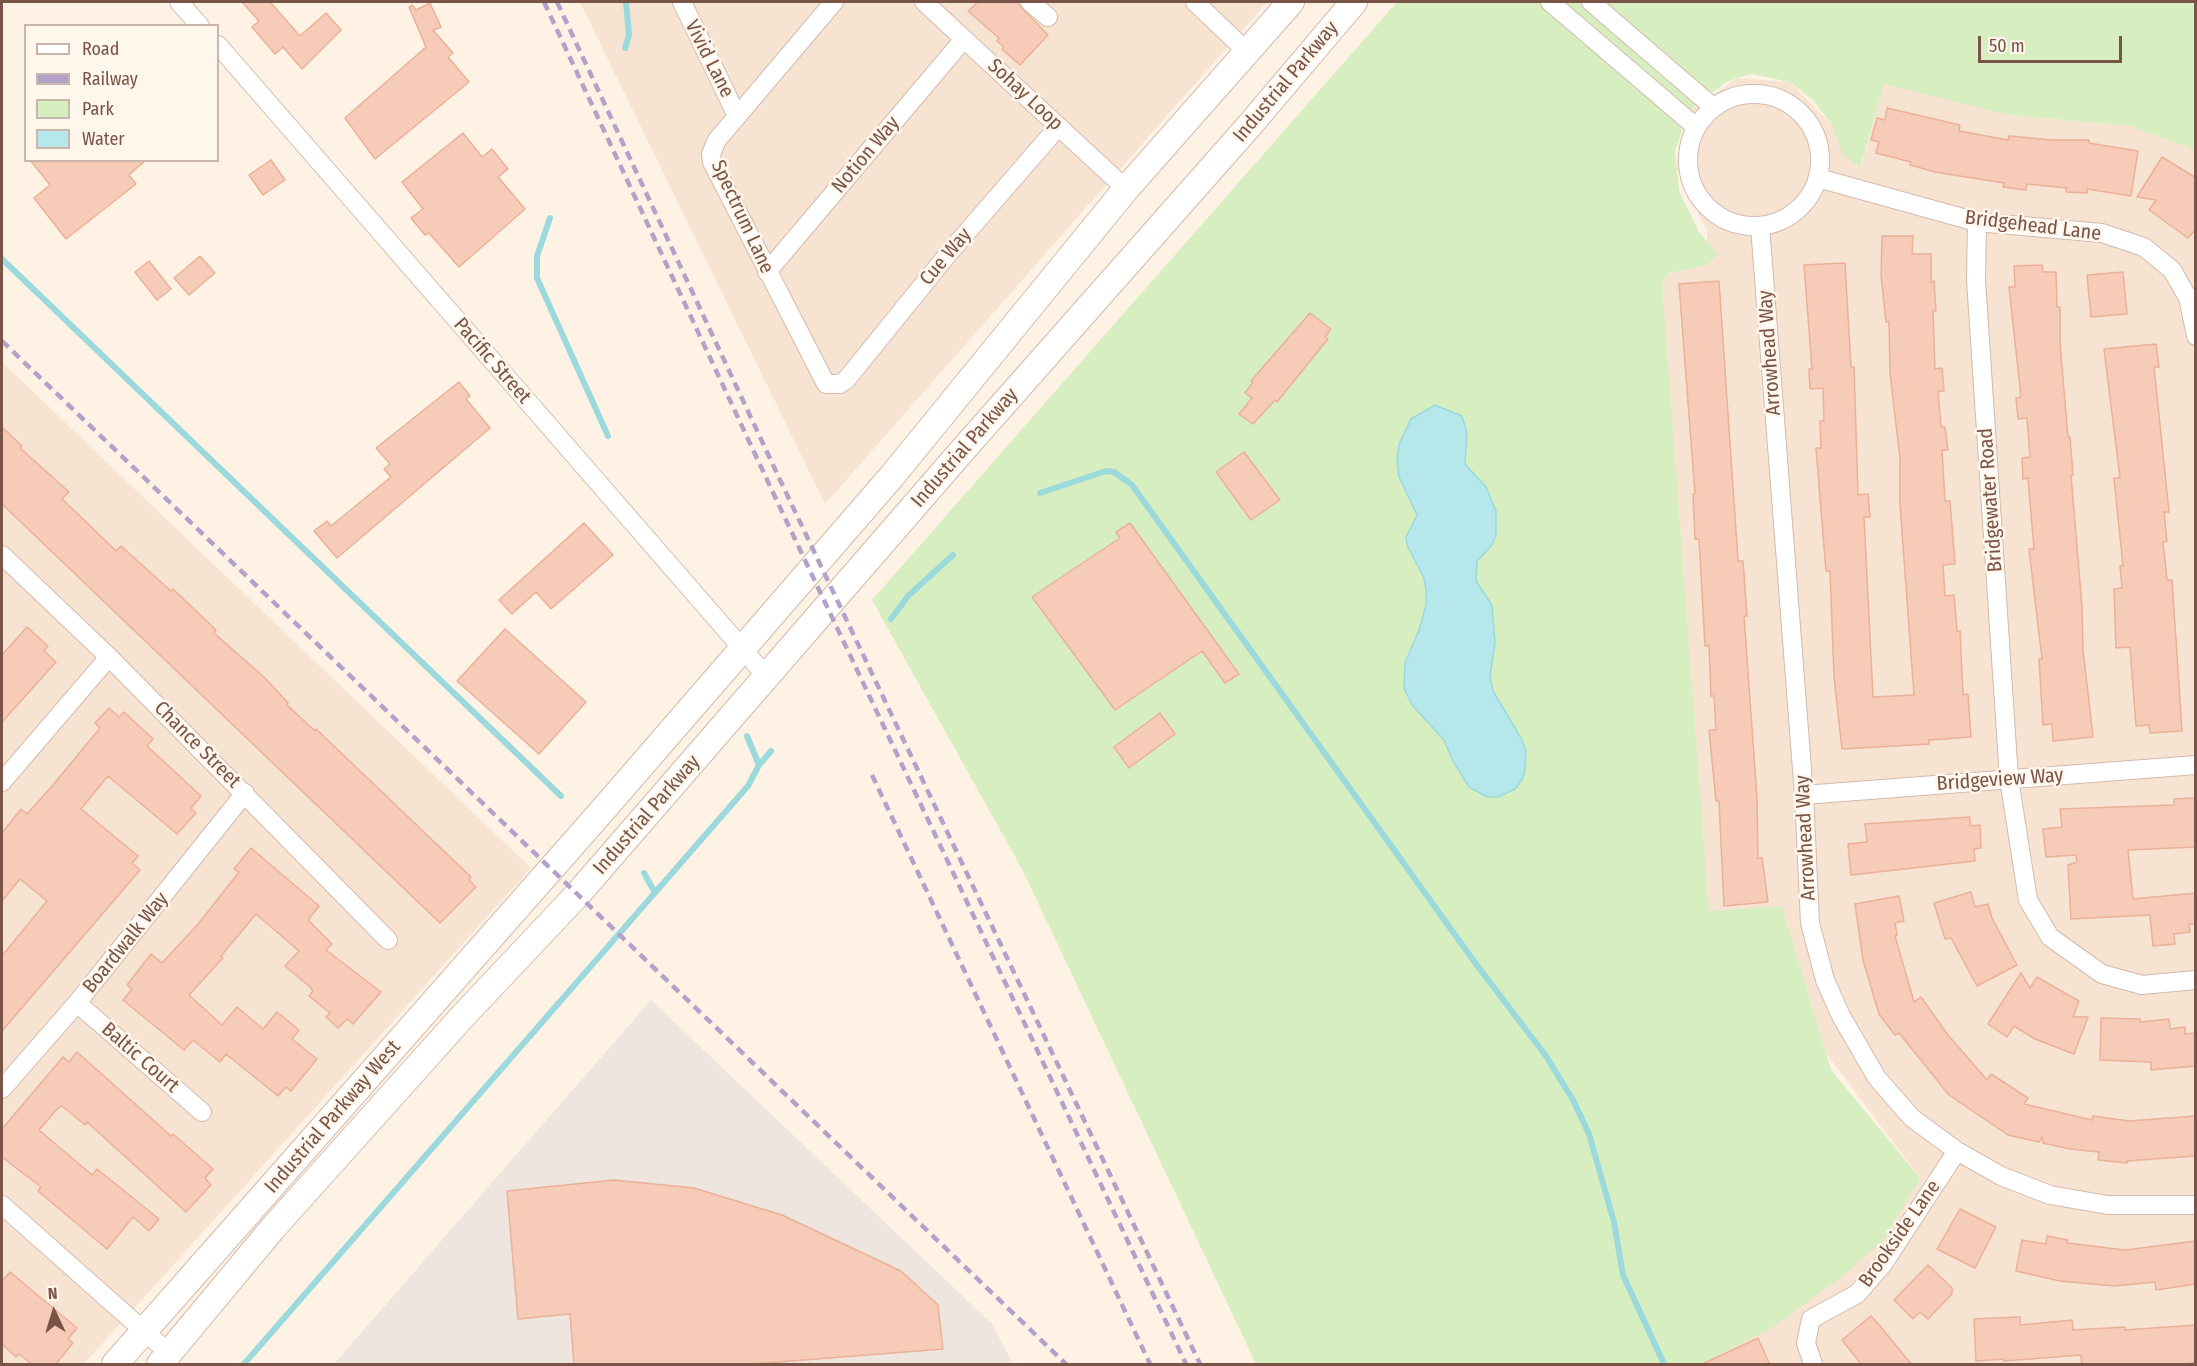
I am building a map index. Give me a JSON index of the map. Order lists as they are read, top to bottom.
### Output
{
  "streets": {
    "main road": ["Industrial Parkway", "Industrial Parkway West"],
    "street": [
      "Vivid Lane",
      "Sohay Loop",
      "Notion Way",
      "Spectrum Lane",
      "Bridgehead Lane",
      "Cue Way",
      "Arrowhead Way",
      "Pacific Street",
      "Bridgewater Road",
      "Chance Street",
      "Bridgeview Way",
      "Boardwalk Way",
      "Baltic Court",
      "Brookside Lane"
    ]
  },
  "crossings": [
    ["Vivid Lane", "Spectrum Lane"],
    ["Industrial Parkway", "Sohay Loop"],
    ["Industrial Parkway", "Pacific Street"],
    ["Industrial Parkway", "Industrial Parkway West"],
    ["Sohay Loop", "Notion Way"],
    ["Sohay Loop", "Cue Way"],
    ["Notion Way", "Spectrum Lane"],
    ["Spectrum Lane", "Cue Way"],
    ["Bridgehead Lane", "Arrowhead Way"],
    ["Bridgehead Lane", "Bridgewater Road"],
    ["Arrowhead Way", "Bridgeview Way"],
    ["Arrowhead Way", "Brookside Lane"],
    ["Bridgewater Road", "Bridgeview Way"],
    ["Chance Street", "Boardwalk Way"],
    ["Boardwalk Way", "Baltic Court"]
  ],
  "legend": [
    "Road",
    "Railway",
    "Park",
    "Water"
  ],
  "scale_bar": "50 m",
  "north": "top"
}
